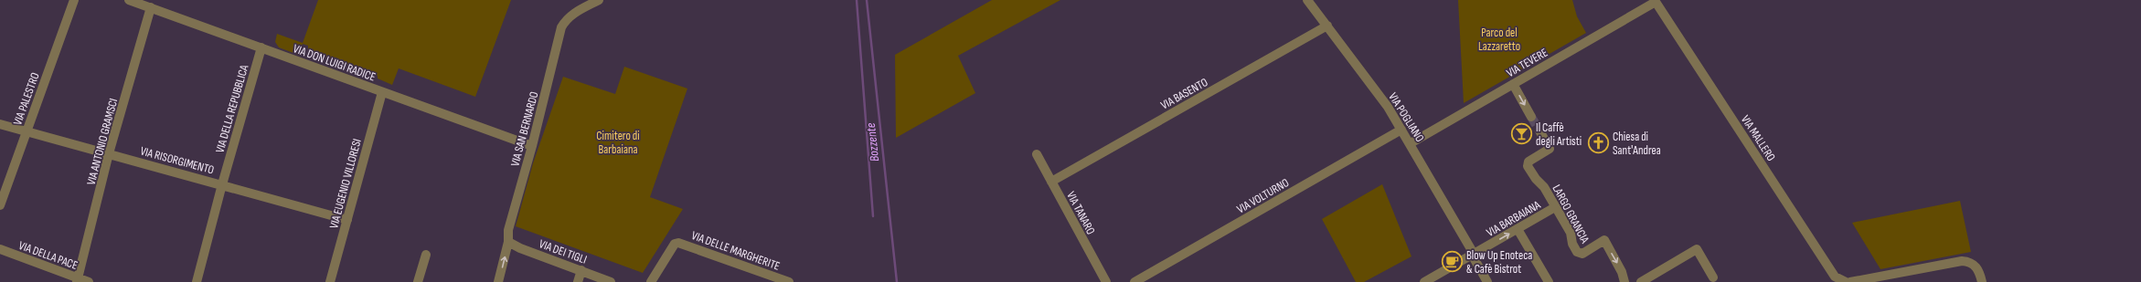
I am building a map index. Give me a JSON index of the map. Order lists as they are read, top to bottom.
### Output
{
  "streets": {
    "street": [
      "VIA DON LUIGI RADICE",
      "VIA TEVERE",
      "VIA BASENTO",
      "VIA PALESTRO",
      "VIA DELLA REPUBBLICA",
      "VIA POGLIANO",
      "VIA SAN BERNARDO",
      "VIA MALLERO",
      "VIA ANTONIO GRAMSCI",
      "VIA RISORGIMENTO",
      "VIA EUGENIO VILLORESI",
      "VIA VOLTURNO",
      "VIA TANARO",
      "LARGO GRANCIA",
      "VIA BARBAIANA",
      "VIA DELLE MARGHERITE",
      "VIA DEI TIGLI",
      "VIA DELLA PACE"
    ]
  },
  "crossings": [
    ["VIA DON LUIGI RADICE", "VIA DELLA REPUBBLICA"],
    ["VIA DON LUIGI RADICE", "VIA SAN BERNARDO"],
    ["VIA DON LUIGI RADICE", "VIA ANTONIO GRAMSCI"],
    ["VIA DON LUIGI RADICE", "VIA EUGENIO VILLORESI"],
    ["VIA TEVERE", "VIA POGLIANO"],
    ["VIA TEVERE", "VIA MALLERO"],
    ["VIA BASENTO", "VIA POGLIANO"],
    ["VIA BASENTO", "VIA TANARO"],
    ["VIA PALESTRO", "VIA RISORGIMENTO"],
    ["VIA DELLA REPUBBLICA", "VIA RISORGIMENTO"],
    ["VIA POGLIANO", "VIA VOLTURNO"],
    ["VIA POGLIANO", "VIA BARBAIANA"],
    ["VIA SAN BERNARDO", "VIA DEI TIGLI"],
    ["VIA ANTONIO GRAMSCI", "VIA RISORGIMENTO"],
    ["VIA ANTONIO GRAMSCI", "VIA DELLA PACE"],
    ["VIA RISORGIMENTO", "VIA EUGENIO VILLORESI"],
    ["LARGO GRANCIA", "VIA BARBAIANA"]
  ],
  "water": ["Bozzente"],
  "parks": ["Parco del Lazzaretto", "Cimitero di Barbaiana"],
  "places": {
    "bar": ["Il Caffè degli Artisti"],
    "church": ["Chiesa di Sant'Andrea"],
    "cafe": ["Blow Up Enoteca & Cafè Bistrot"]
  }
}
